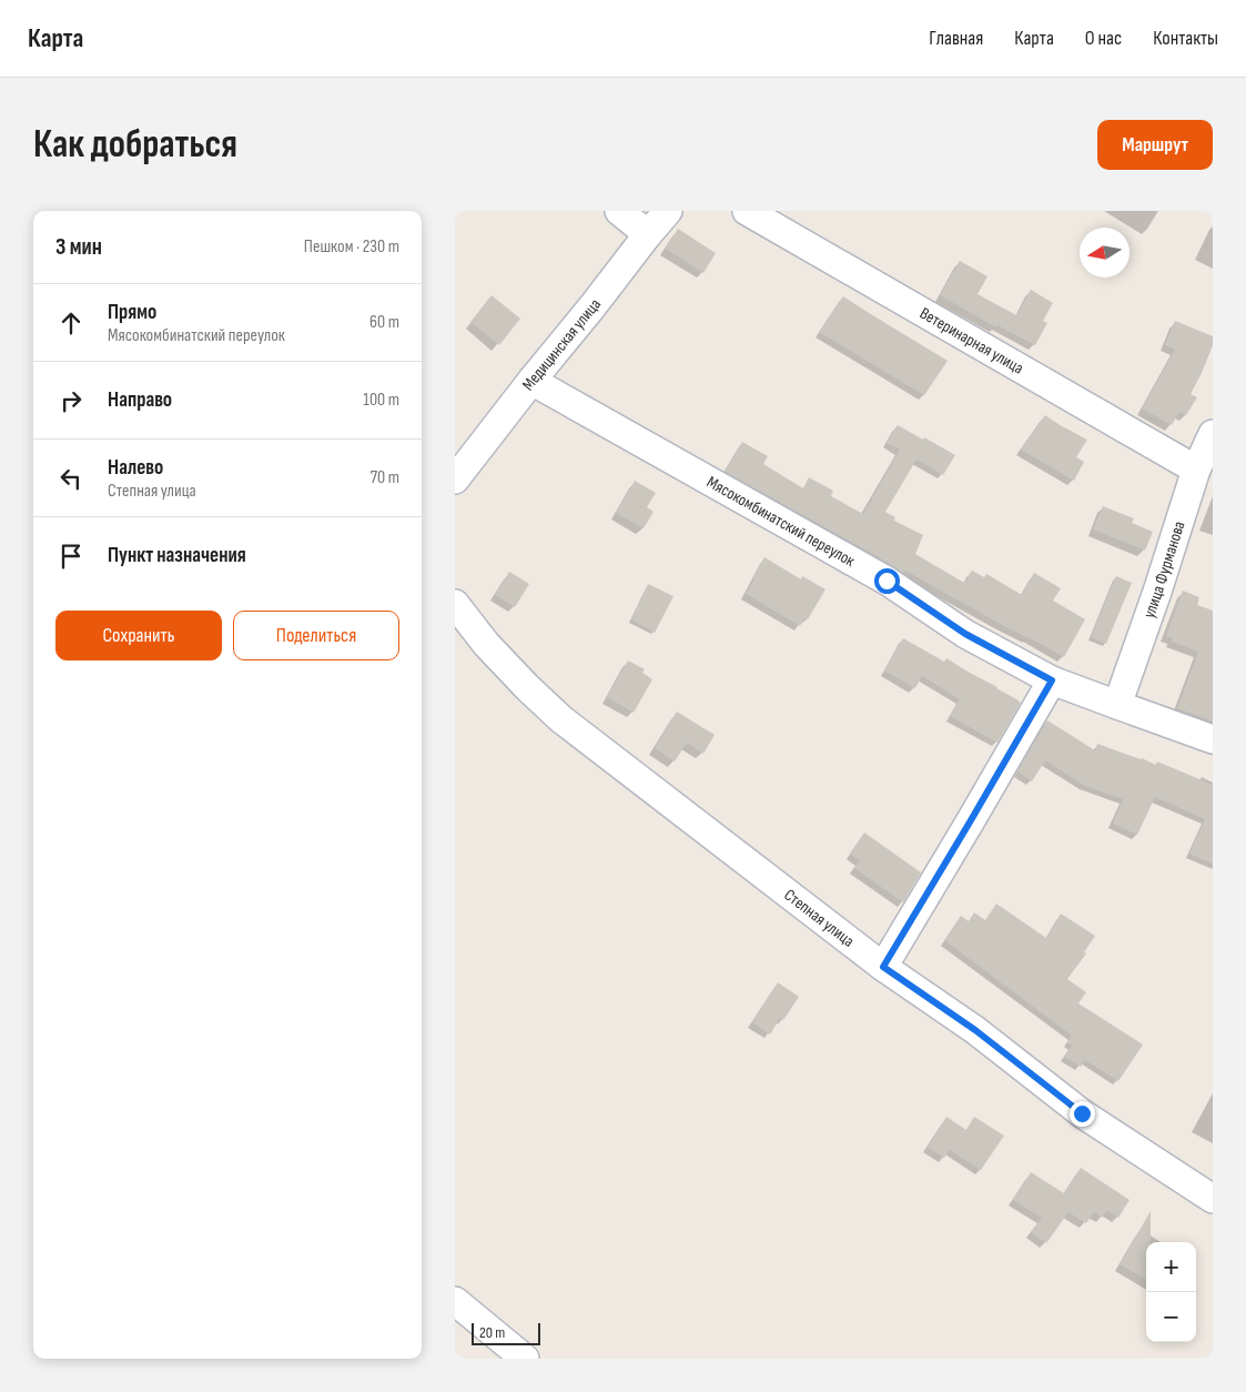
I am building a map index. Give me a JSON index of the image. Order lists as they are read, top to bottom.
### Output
{
  "streets": {
    "street": [
      "Ветеринарная улица",
      "Медицинская улица",
      "Мясокомбинатский переулок",
      "улица Фурманова",
      "Степная улица"
    ]
  },
  "crossings": [
    ["Ветеринарная улица", "улица Фурманова"],
    ["Медицинская улица", "Мясокомбинатский переулок"],
    ["Мясокомбинатский переулок", "улица Фурманова"]
  ],
  "scale_bar": "20 m",
  "north": "left",
  "page": {
    "header": "Карта",
    "nav": [
      "Главная",
      "Карта",
      "О нас",
      "Контакты"
    ],
    "buttons": [
      "Маршрут",
      ["Сохранить", "Поделиться"]
    ],
    "title": "Как добраться",
    "heading": ["3 мин", "Пешком · 230 m"],
    "list": [
      ["Прямо", "Мясокомбинатский переулок", "60 m"],
      ["Направо", "100 m"],
      ["Налево", "Степная улица", "70 m"],
      "Пункт назначения"
    ],
    "map_buttons": ["+", "−"],
    "scale": "20 m"
  }
}
